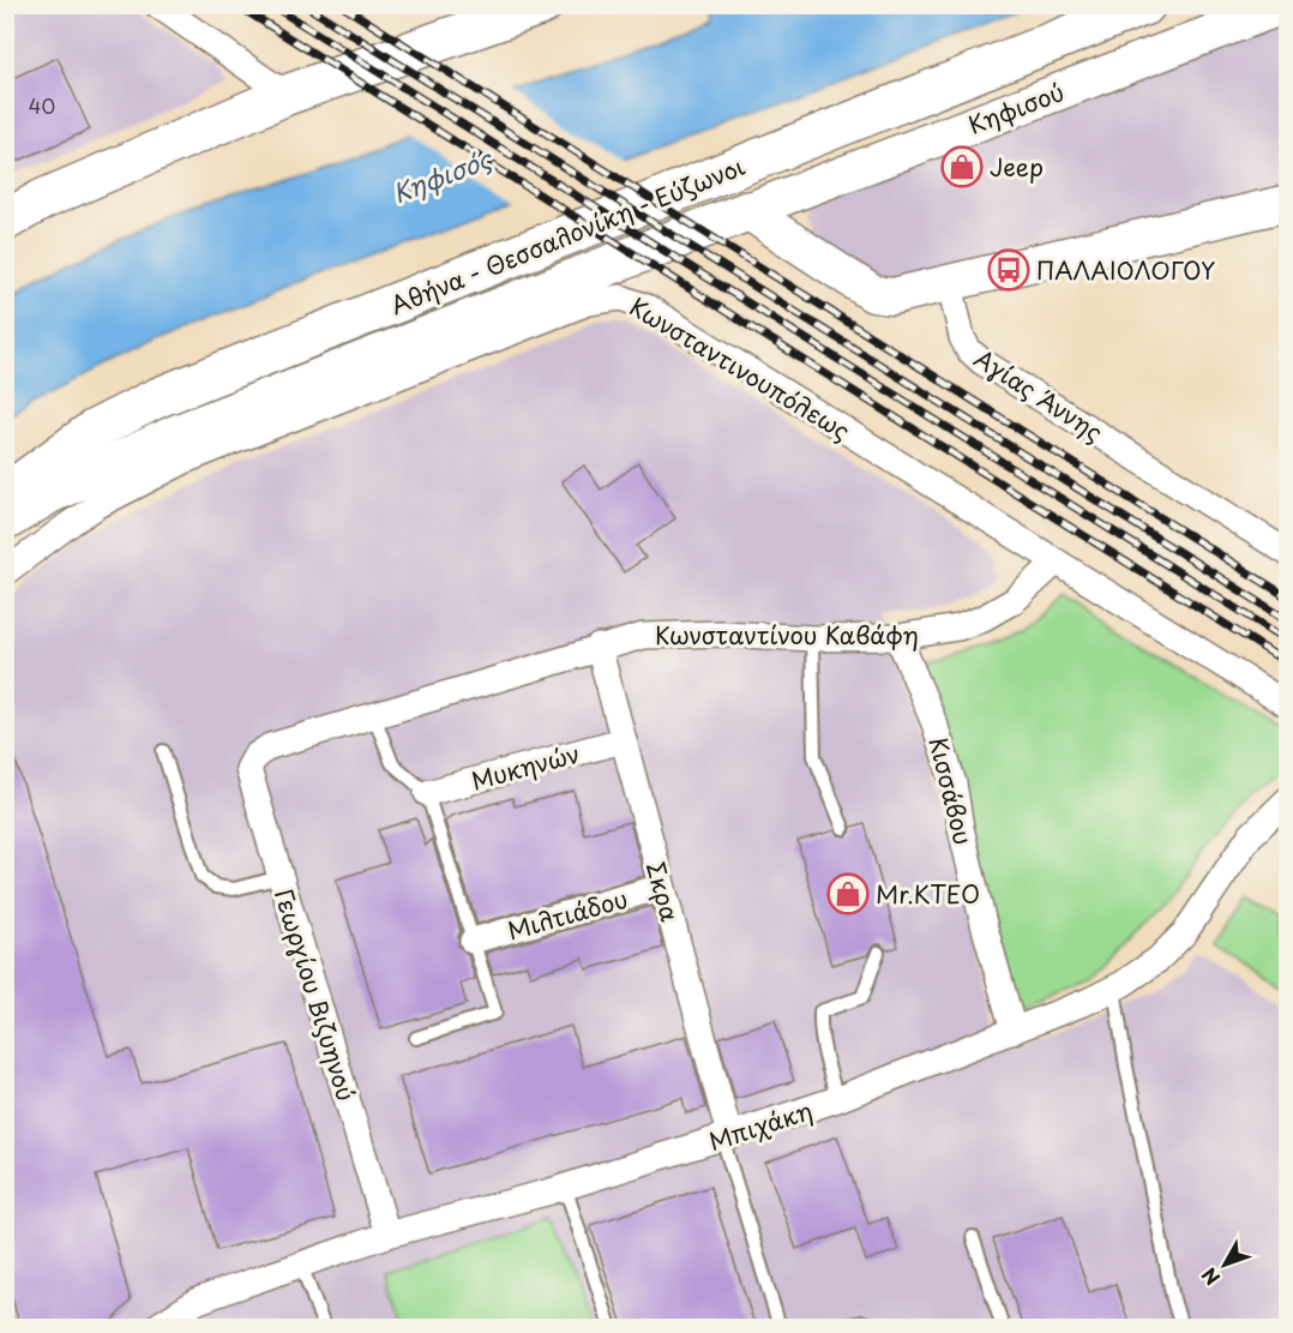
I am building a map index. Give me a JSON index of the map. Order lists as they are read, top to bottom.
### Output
{
  "streets": {
    "highway": ["Αθήνα - Θεσσαλονίκη - Εύζωνοι"],
    "street": [
      "Κηφισού",
      "Κωνσταντινουπόλεως",
      "Αγίας Άννης",
      "Κωνσταντίνου Καβάφη",
      "Μυκηνών",
      "Κισσάβου",
      "Σκρα",
      "Μιλτιάδου",
      "Γεωργίου Βιζυηνού",
      "Μπιχάκη"
    ]
  },
  "crossings": [
    ["Κωνσταντινουπόλεως", "Κωνσταντίνου Καβάφη"],
    ["Κωνσταντίνου Καβάφη", "Κισσάβου"],
    ["Κωνσταντίνου Καβάφη", "Σκρα"],
    ["Κωνσταντίνου Καβάφη", "Γεωργίου Βιζυηνού"],
    ["Μυκηνών", "Σκρα"],
    ["Κισσάβου", "Μπιχάκη"],
    ["Σκρα", "Μιλτιάδου"],
    ["Σκρα", "Μπιχάκη"],
    ["Γεωργίου Βιζυηνού", "Μπιχάκη"]
  ],
  "water": ["Κηφισός"],
  "places": {
    "shop": ["Jeep", "Mr.KTEO"],
    "bus stop": ["ΠΑΛΑΙΟΛΟΓΟΥ"]
  },
  "house_numbers": ["40"],
  "north": "bottom left"
}
